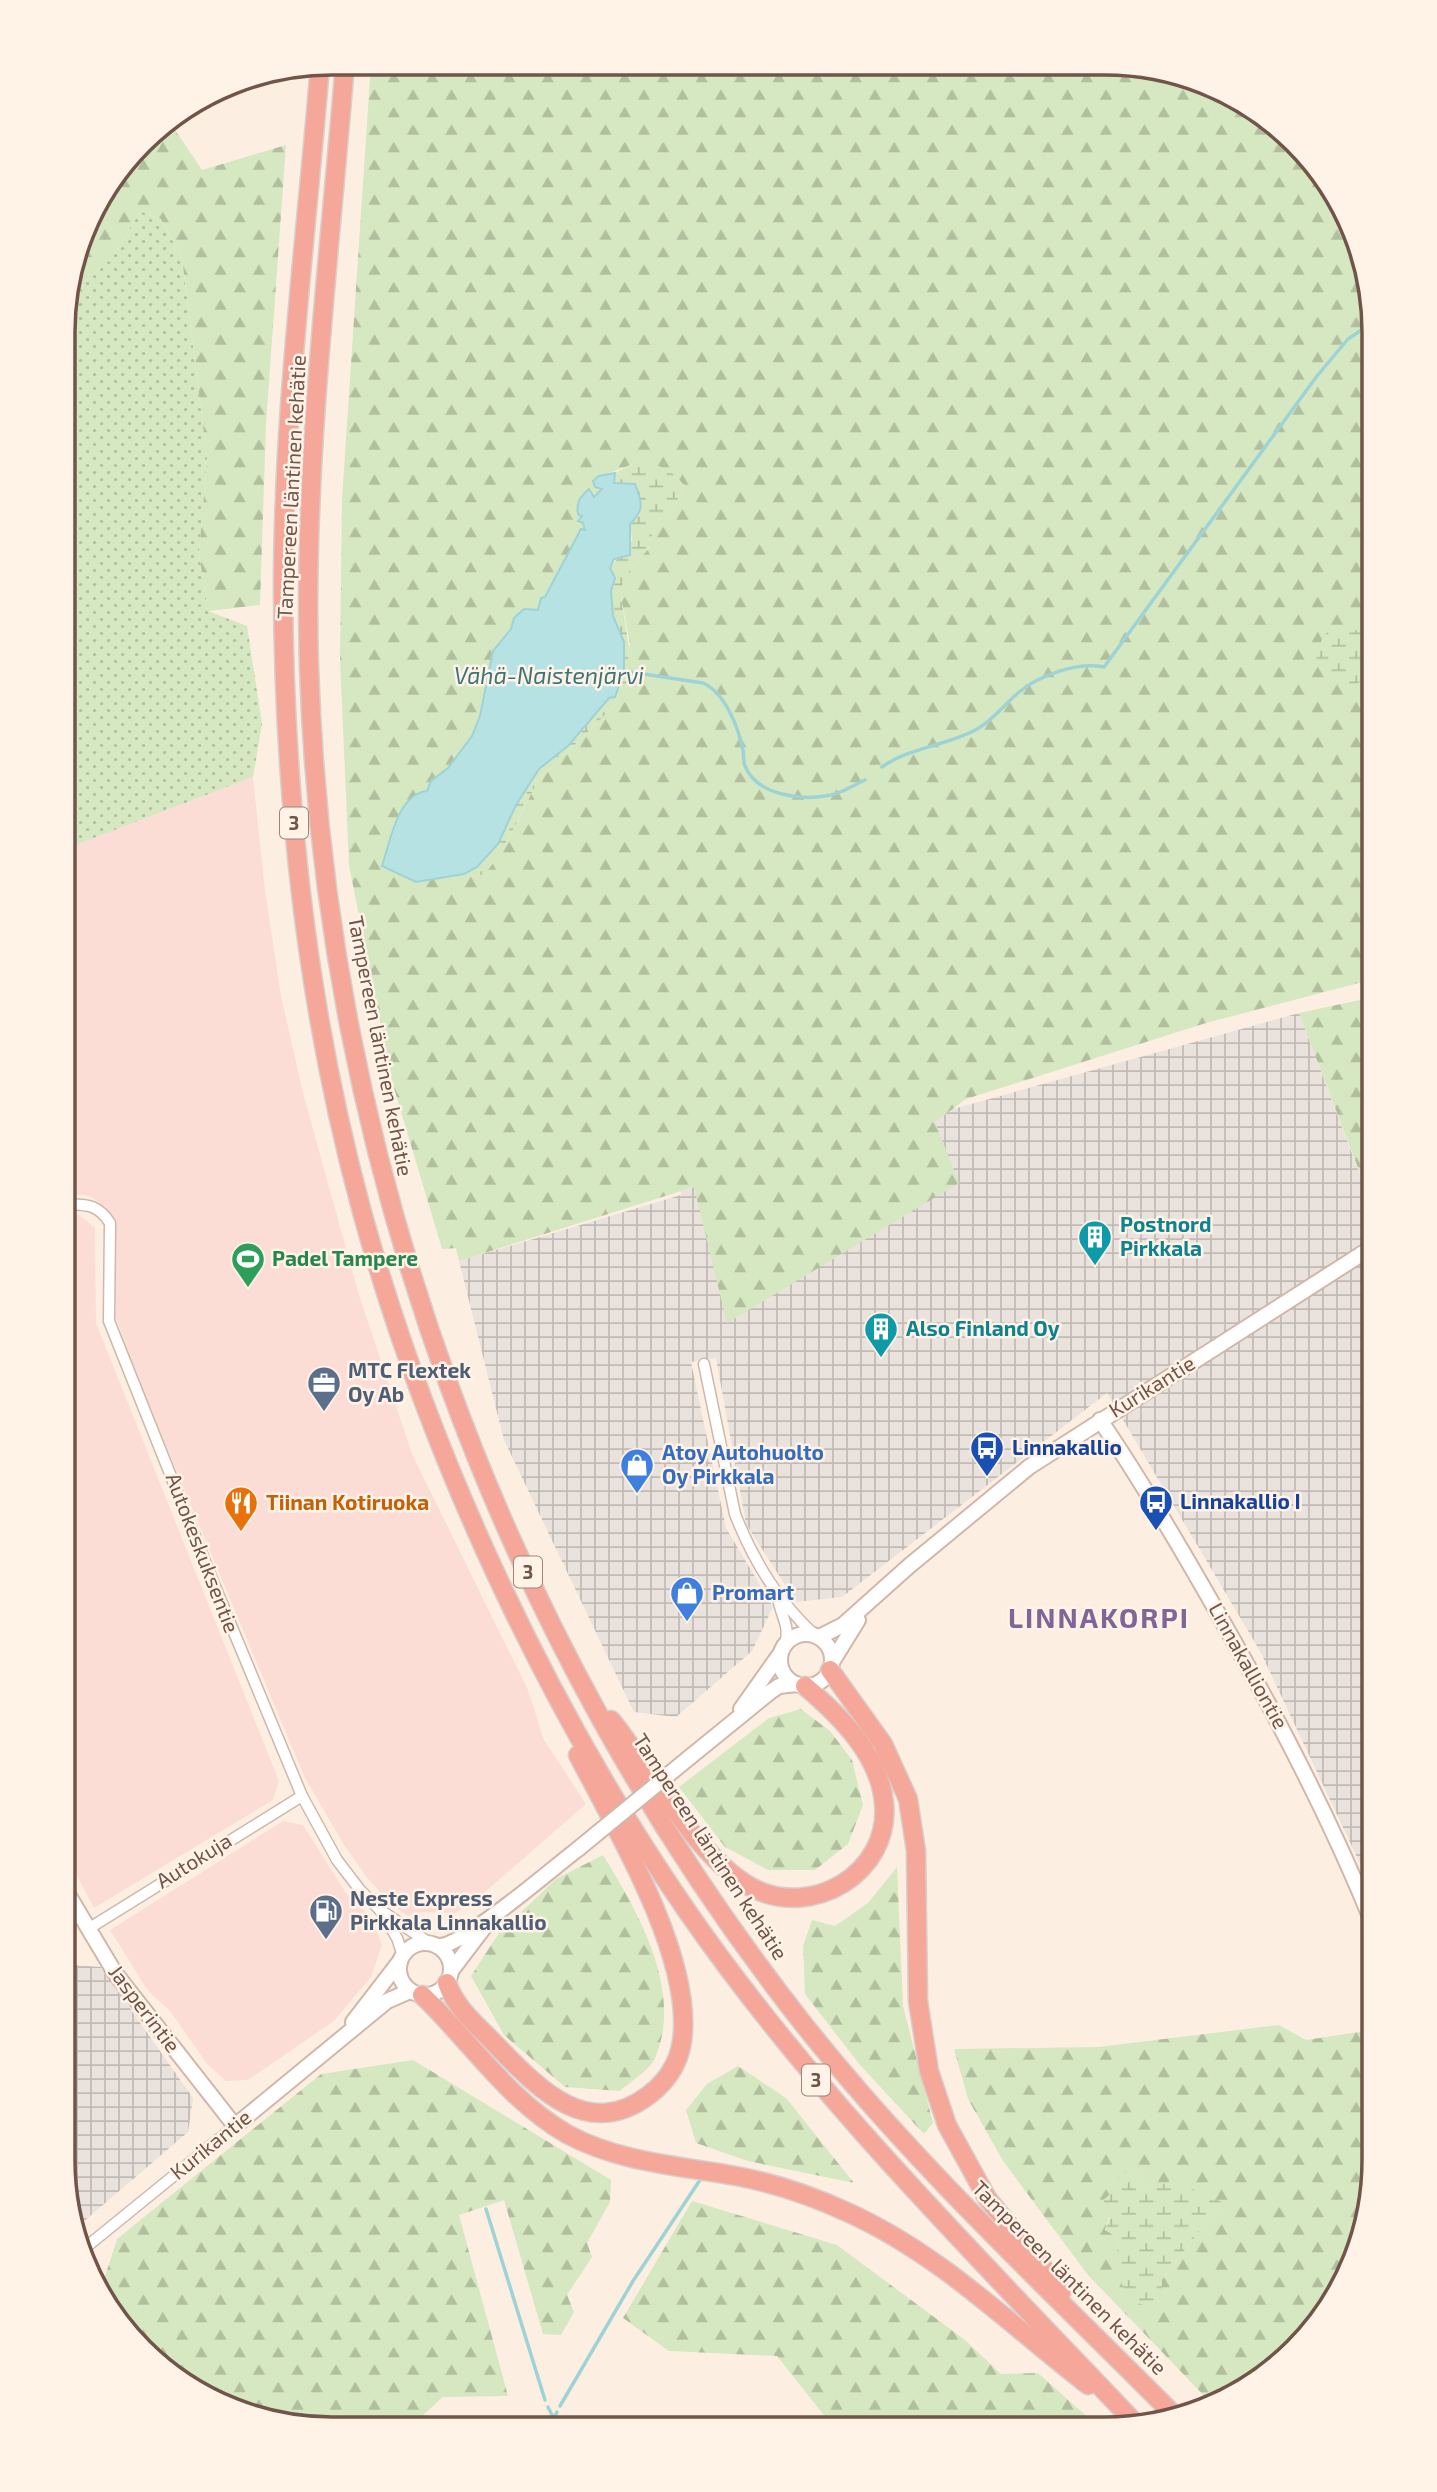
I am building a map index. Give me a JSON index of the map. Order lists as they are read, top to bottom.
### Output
{
  "streets": {
    "highway": ["Tampereen läntinen kehätie", "3"],
    "main road": ["Kurikantie", "Linnakalliontie", "Jasperintie"],
    "street": ["Autokeskuksentie", "Autokuja"]
  },
  "crossings": [
    ["Kurikantie", "Autokeskuksentie"],
    ["Kurikantie", "Linnakalliontie"],
    ["Kurikantie", "Jasperintie"],
    ["Autokeskuksentie", "Autokuja"],
    ["Autokuja", "Jasperintie"]
  ],
  "districts": ["LINNAKORPI"],
  "water": ["Vähä-Naistenjärvi"],
  "places": {
    "building": ["Postnord Pirkkala", "Also Finland Oy"],
    "sports": ["Padel Tampere"],
    "office": ["MTC Flextek Oy Ab"],
    "bus stop": ["Linnakallio", "Linnakallio I"],
    "shop": ["Atoy Autohuolto Oy Pirkkala", "Promart"],
    "restaurant": ["Tiinan Kotiruoka"],
    "fuel station": ["Neste Express Pirkkala Linnakallio"]
  }
}
